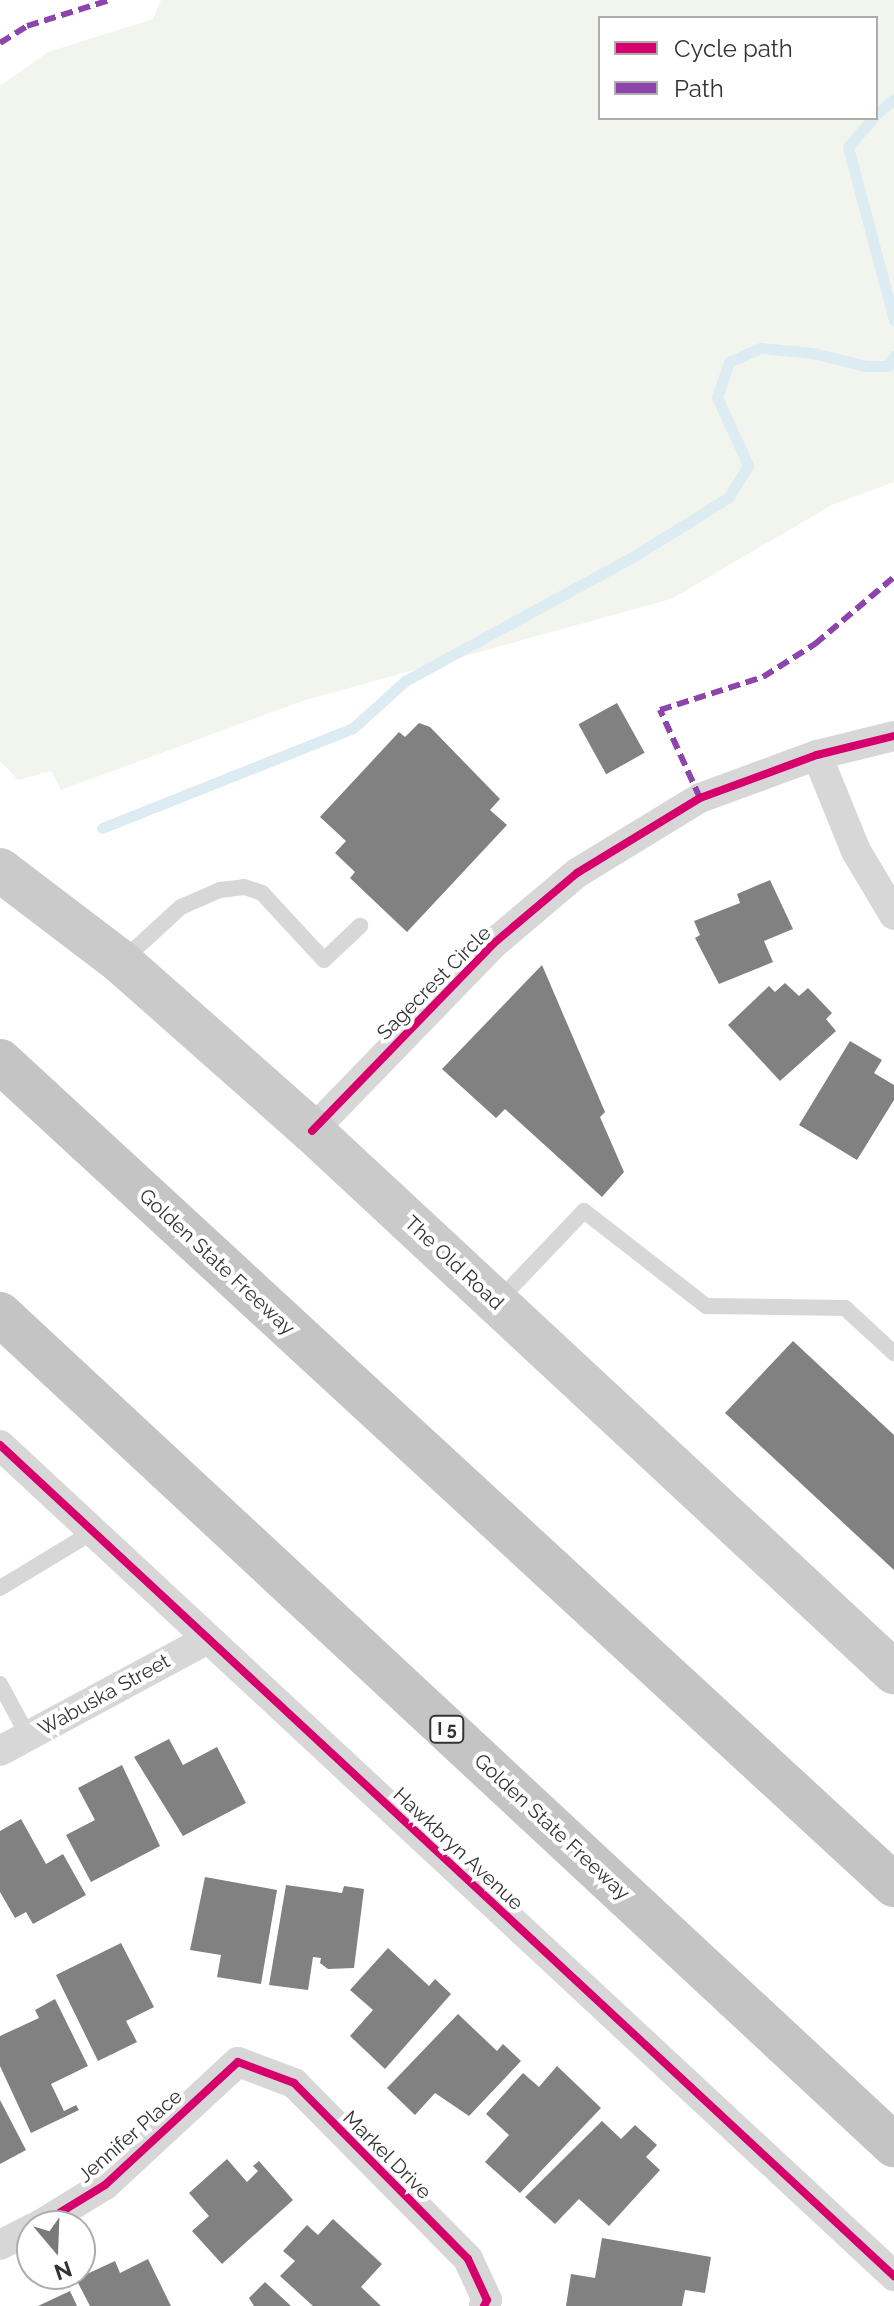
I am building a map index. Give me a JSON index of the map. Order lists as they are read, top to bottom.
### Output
{
  "streets": {
    "highway": ["Golden State Freeway", "I 5"],
    "main road": ["The Old Road"],
    "street": [
      "Sagecrest Circle",
      "Wabuska Street",
      "Hawkbryn Avenue",
      "Jennifer Place",
      "Markel Drive"
    ]
  },
  "crossings": [
    ["Sagecrest Circle", "The Old Road"],
    ["Wabuska Street", "Hawkbryn Avenue"],
    ["Jennifer Place", "Markel Drive"]
  ],
  "legend": ["Cycle path", "Path"],
  "north": "bottom"
}
